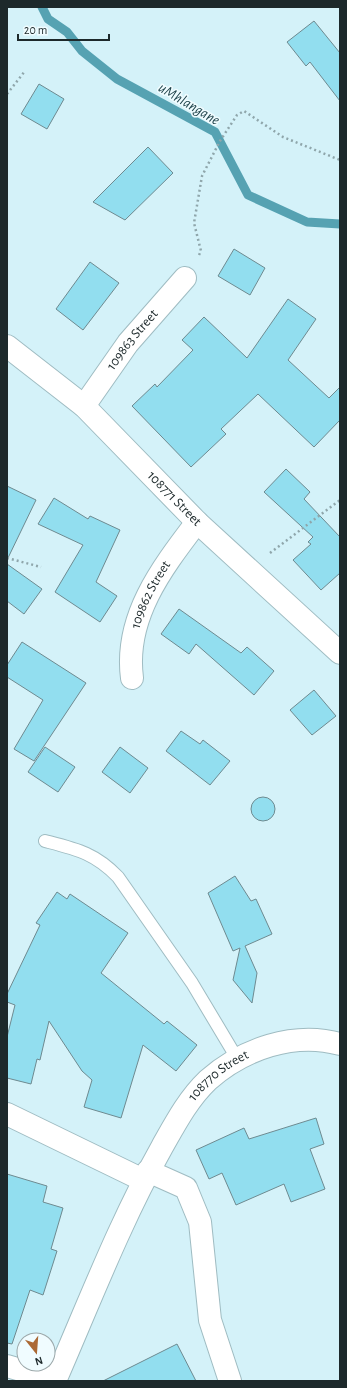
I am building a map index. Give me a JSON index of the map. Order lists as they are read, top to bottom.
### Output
{
  "streets": {
    "street": [
      "109863 Street",
      "108771 Street",
      "109862 Street",
      "108770 Street"
    ]
  },
  "crossings": [
    ["109863 Street", "108771 Street"],
    ["108771 Street", "109862 Street"]
  ],
  "water": ["uMhlangane"],
  "scale_bar": "20 m",
  "north": "bottom"
}
